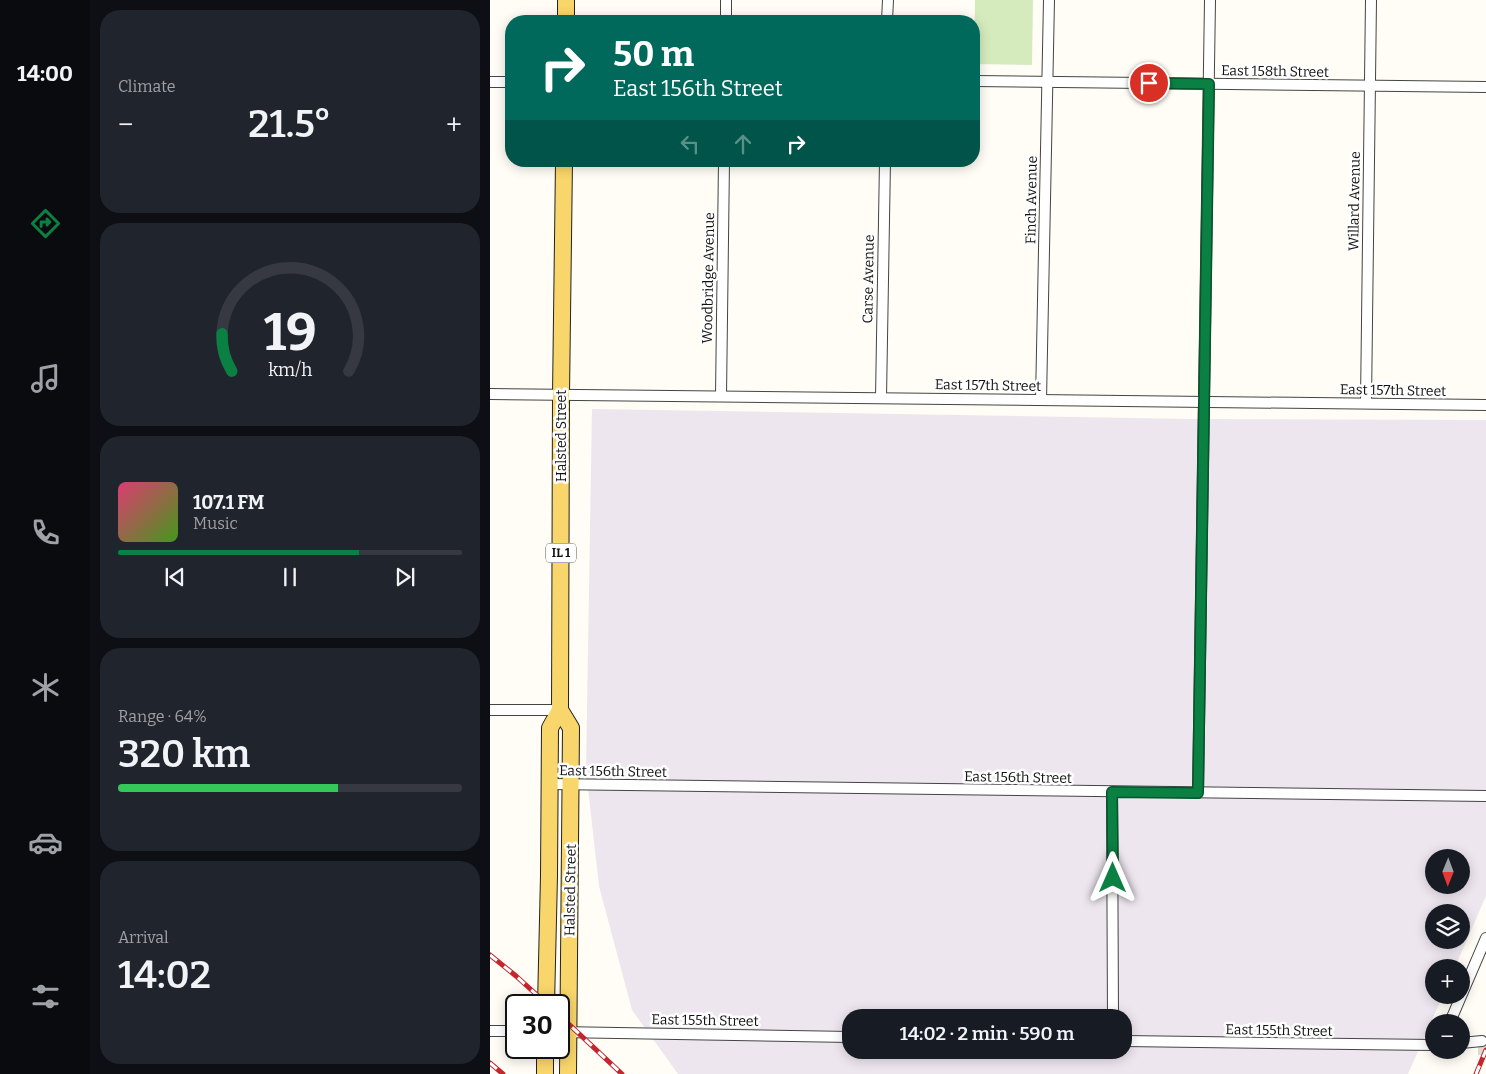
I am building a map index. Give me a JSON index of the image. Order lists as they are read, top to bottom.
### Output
{
  "streets": {
    "main road": ["Halsted Street", "IL 1"],
    "street": [
      "East 158th Street",
      "Finch Avenue",
      "Willard Avenue",
      "Woodbridge Avenue",
      "Carse Avenue",
      "East 157th Street",
      "East 156th Street",
      "East 155th Street"
    ]
  },
  "crossings": [
    ["East 158th Street", "Finch Avenue"],
    ["East 158th Street", "Willard Avenue"],
    ["Finch Avenue", "East 157th Street"],
    ["Willard Avenue", "East 157th Street"],
    ["Woodbridge Avenue", "East 157th Street"],
    ["Carse Avenue", "East 157th Street"],
    ["East 157th Street", "Halsted Street"],
    ["Halsted Street", "East 156th Street"]
  ],
  "north": "bottom",
  "page": {
    "tabs": "14:00",
    "tile": [
      "Climate",
      ["Range · 64%", "320 km"],
      ["Arrival", "14:02"]
    ],
    "turn": ["50 m", "East 156th Street"],
    "heat": ["−", "21.5°", "+"],
    "song": ["107.1 FM", "Music"],
    "map_buttons": ["+", "−"],
    "limit": "30",
    "trip": "14:02 · 2 min · 590 m",
    "gauge": ["19", "km/h"]
  }
}
